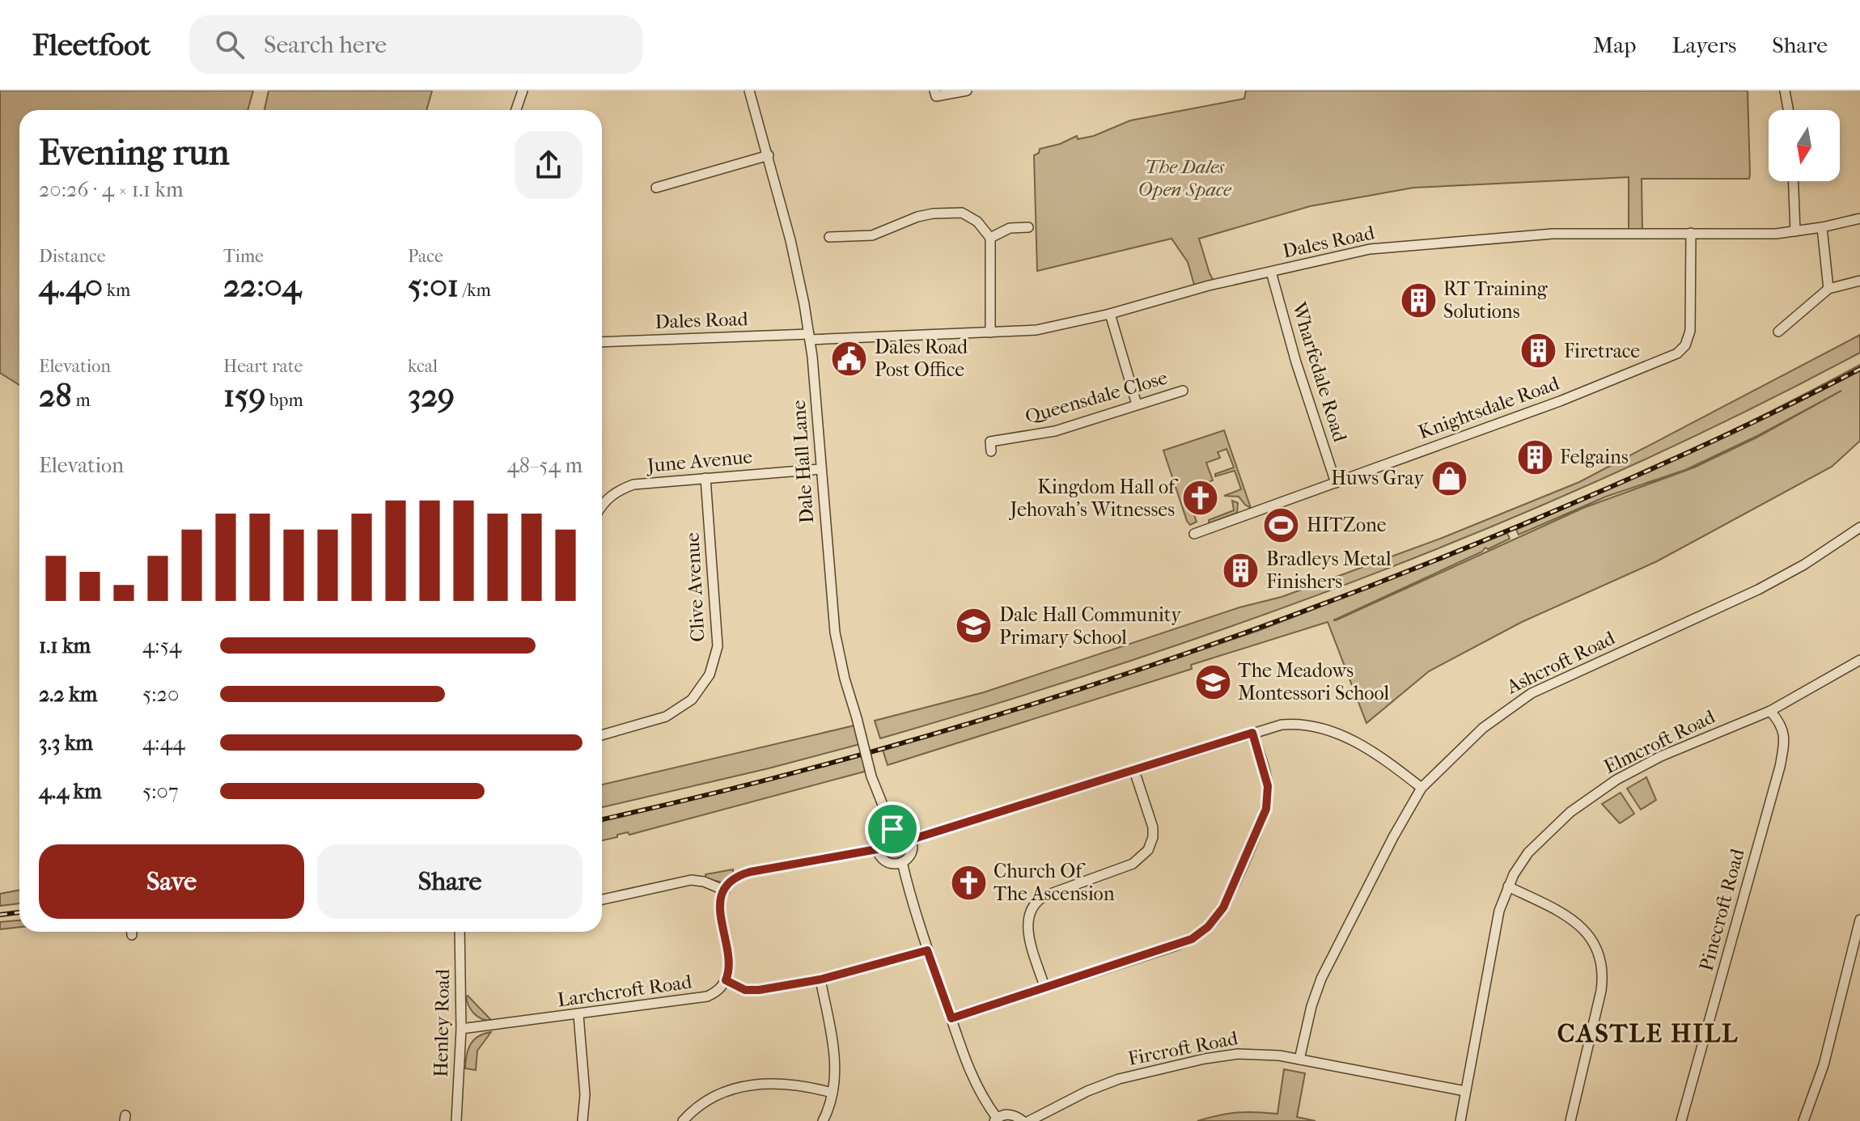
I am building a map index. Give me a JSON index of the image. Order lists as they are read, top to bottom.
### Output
{
  "streets": {
    "street": [
      "Dales Road",
      "Wharfedale Road",
      "Queensdale Close",
      "Knightsdale Road",
      "June Avenue",
      "Dale Hall Lane",
      "Clive Avenue",
      "Ashcroft Road",
      "Elmcroft Road",
      "Pinecroft Road",
      "Larchcroft Road",
      "Henley Road",
      "Fircroft Road"
    ]
  },
  "crossings": [
    ["Dales Road", "Wharfedale Road"],
    ["Dales Road", "Knightsdale Road"],
    ["Dales Road", "Dale Hall Lane"],
    ["Wharfedale Road", "Knightsdale Road"],
    ["June Avenue", "Dale Hall Lane"],
    ["June Avenue", "Clive Avenue"],
    ["Ashcroft Road", "Fircroft Road"],
    ["Elmcroft Road", "Pinecroft Road"],
    ["Elmcroft Road", "Fircroft Road"],
    ["Larchcroft Road", "Henley Road"]
  ],
  "districts": ["CASTLE HILL"],
  "parks": ["The Dales Open Space"],
  "places": {
    "building": [
      "RT Training Solutions",
      "Firetrace",
      "Felgains",
      "Bradleys Metal Finishers"
    ],
    "public building": ["Dales Road Post Office"],
    "shop": ["Huws Gray"],
    "church": ["Kingdom Hall of Jehovah's Witnesses", "Church Of The Ascension"],
    "sports": ["HITZone"],
    "school or university": ["Dale Hall Community Primary School", "The Meadows Montessori School"]
  },
  "north": "bottom",
  "page": {
    "header": "Fleetfoot",
    "search": "Search here",
    "nav": ["Map", "Layers", "Share"],
    "heading": ["Evening run", "20:26 · 4 × 1.1 km"],
    "stats": [
      ["Distance", "4.40 km"],
      ["Time", "22:04"],
      ["Pace", "5:01 /km"],
      ["Elevation", "28 m"],
      ["Heart rate", "159 bpm"],
      ["kcal", "329"]
    ],
    "chart": ["Elevation", "48–54 m"],
    "list": [
      {
        "name": "1.1 km",
        "note": "4:54"
      },
      {
        "name": "2.2 km",
        "note": "5:20"
      },
      {
        "name": "3.3 km",
        "note": "4:44"
      },
      {
        "name": "4.4 km",
        "note": "5:07"
      }
    ],
    "buttons": ["Save", "Share"]
  }
}
